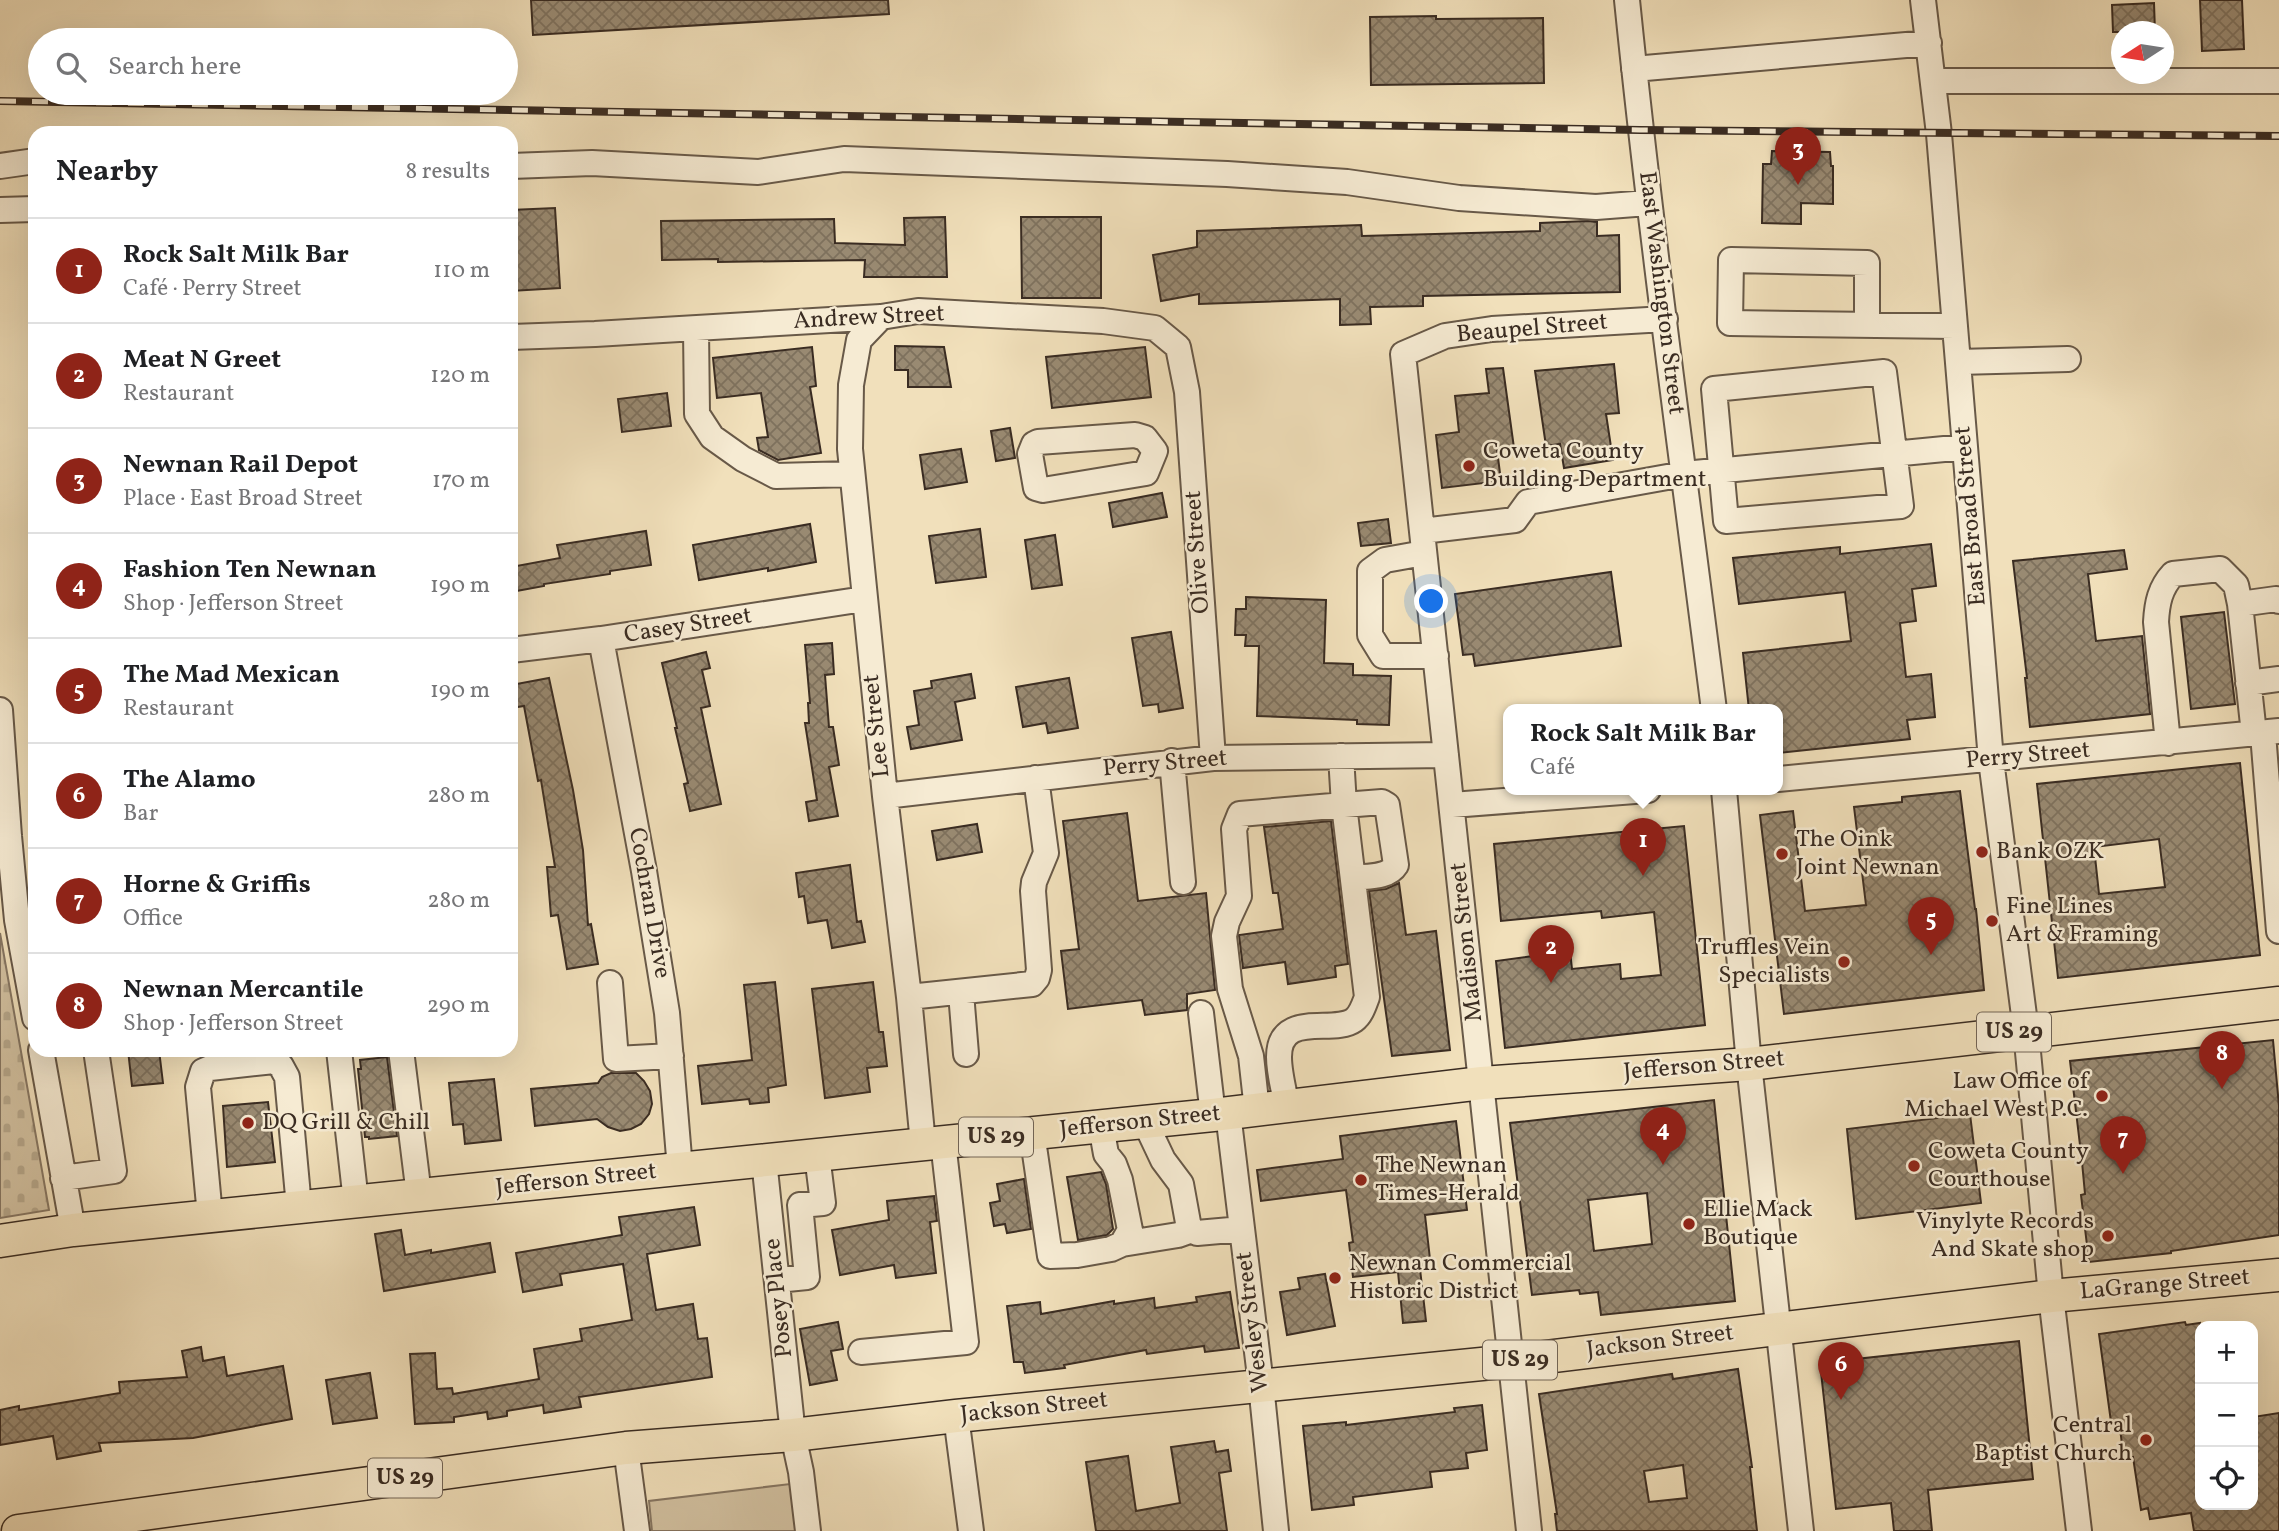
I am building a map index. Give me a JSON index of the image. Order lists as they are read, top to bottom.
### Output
{
  "streets": {
    "main road": [
      "US 29",
      "Jefferson Street",
      "LaGrange Street",
      "Jackson Street"
    ],
    "street": [
      "East Washington Street",
      "Andrew Street",
      "Beaupel Street",
      "East Broad Street",
      "Olive Street",
      "Casey Street",
      "Lee Street",
      "Perry Street",
      "Cochran Drive",
      "Madison Street",
      "Posey Place",
      "Wesley Street"
    ]
  },
  "crossings": [
    ["East Washington Street", "Beaupel Street"],
    ["Andrew Street", "Olive Street"],
    ["Andrew Street", "Lee Street"],
    ["Beaupel Street", "Madison Street"],
    ["East Broad Street", "Perry Street"],
    ["East Broad Street", "Jefferson Street"],
    ["East Broad Street", "LaGrange Street"],
    ["East Broad Street", "Jackson Street"],
    ["Olive Street", "Perry Street"],
    ["Casey Street", "Lee Street"],
    ["Casey Street", "Cochran Drive"],
    ["Lee Street", "Perry Street"],
    ["Lee Street", "Jefferson Street"],
    ["Perry Street", "Madison Street"],
    ["Cochran Drive", "Jefferson Street"],
    ["Madison Street", "Jefferson Street"],
    ["Madison Street", "Jackson Street"],
    ["Jefferson Street", "Posey Place"],
    ["Jefferson Street", "Wesley Street"],
    ["LaGrange Street", "Jackson Street"],
    ["Posey Place", "Jackson Street"],
    ["Wesley Street", "Jackson Street"]
  ],
  "places": [
    "Coweta County Building Department",
    "Bank OZK",
    "The Oink Joint Newnan",
    "Fine Lines Art & Framing",
    "Truffles Vein Specialists",
    "Law Office of Michael West P.C.",
    "DQ Grill & Chill",
    "Coweta County Courthouse",
    "The Newnan Times-Herald",
    "Ellie Mack Boutique",
    "Vinylyte Records And Skate shop",
    "Newnan Commercial Historic District",
    "Central Baptist Church"
  ],
  "north": "left",
  "page": {
    "search": "Search here",
    "heading": ["Nearby", "8 results"],
    "pins": [
      "3",
      "1",
      "5",
      "2",
      "8",
      "4",
      "7",
      "6"
    ],
    "list": [
      {
        "mark": "1",
        "name": "Rock Salt Milk Bar",
        "note": "Café · Perry Street",
        "value": "110 m"
      },
      {
        "mark": "2",
        "name": "Meat N Greet",
        "note": "Restaurant",
        "value": "120 m"
      },
      {
        "mark": "3",
        "name": "Newnan Rail Depot",
        "note": "Place · East Broad Street",
        "value": "170 m"
      },
      {
        "mark": "4",
        "name": "Fashion Ten Newnan",
        "note": "Shop · Jefferson Street",
        "value": "190 m"
      },
      {
        "mark": "5",
        "name": "The Mad Mexican",
        "note": "Restaurant",
        "value": "190 m"
      },
      {
        "mark": "6",
        "name": "The Alamo",
        "note": "Bar",
        "value": "280 m"
      },
      {
        "mark": "7",
        "name": "Horne & Griffis",
        "note": "Office",
        "value": "280 m"
      },
      {
        "mark": "8",
        "name": "Newnan Mercantile",
        "note": "Shop · Jefferson Street",
        "value": "290 m"
      }
    ],
    "popup": ["Rock Salt Milk Bar", "Café"],
    "map_buttons": ["+", "−"]
  }
}
